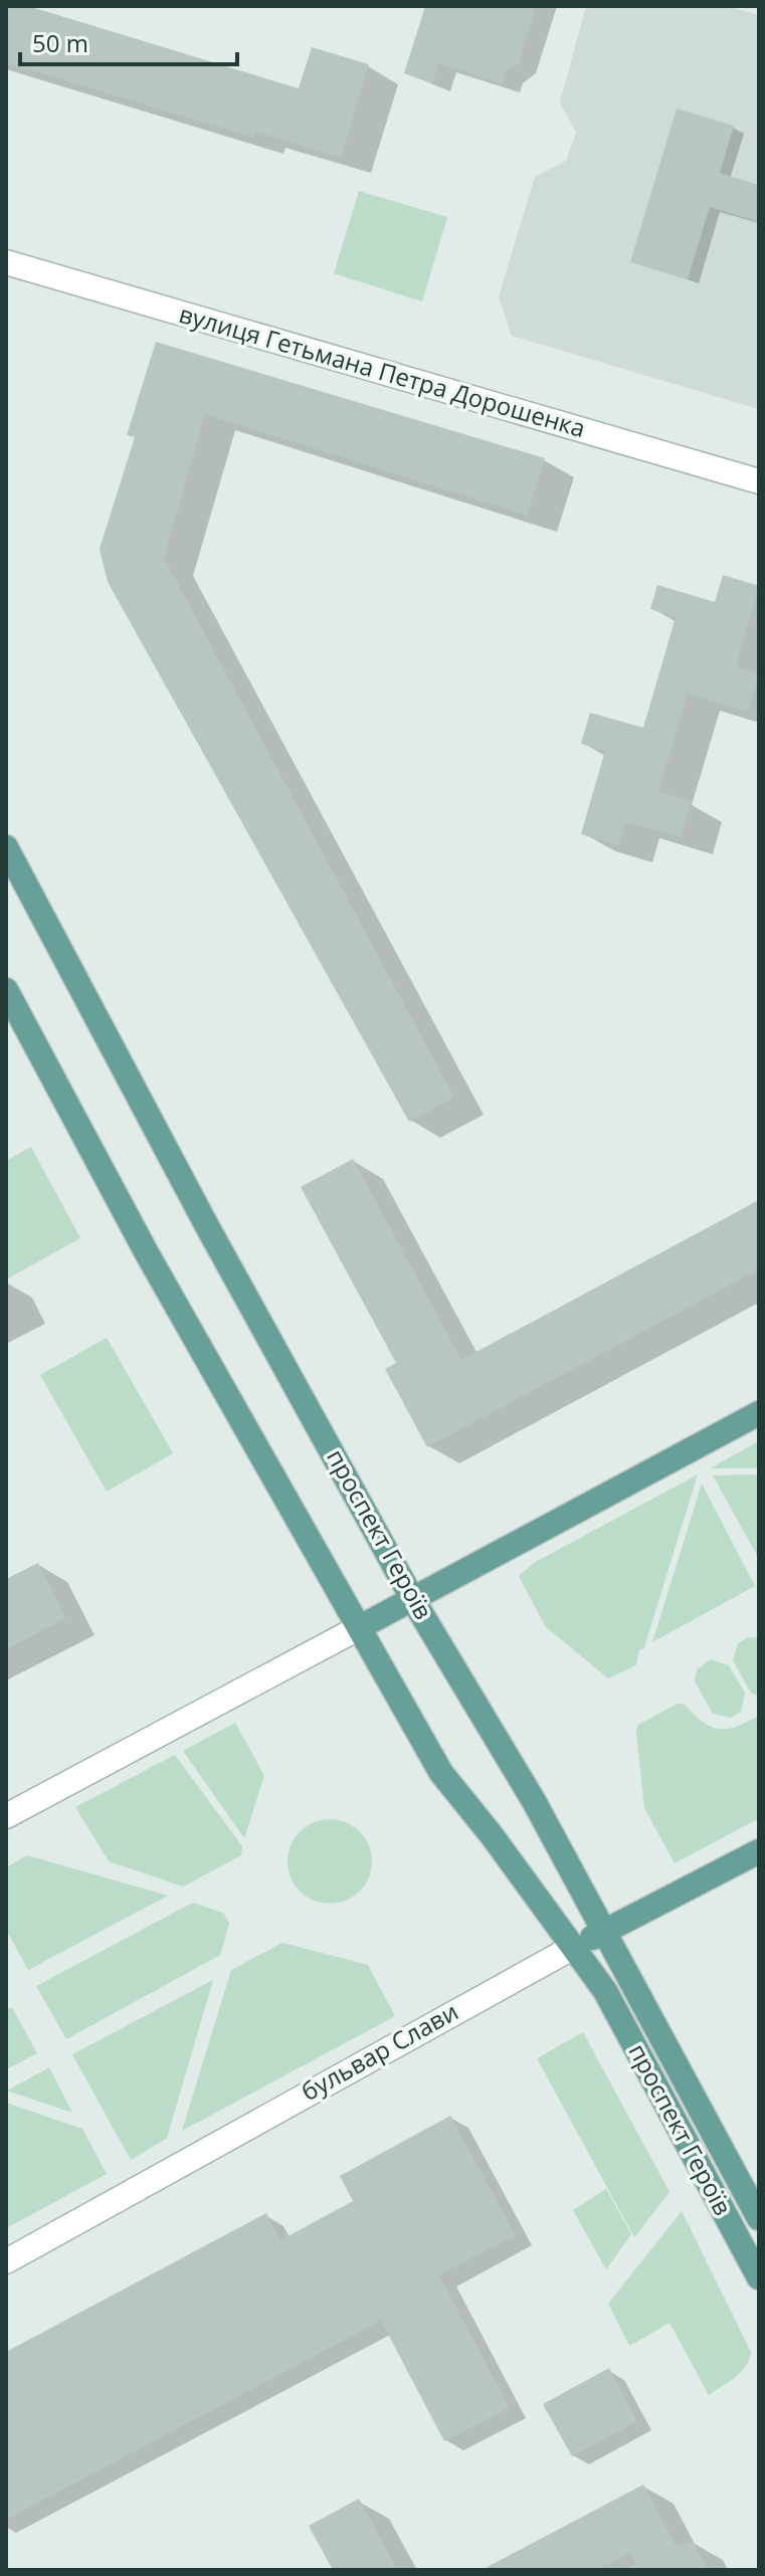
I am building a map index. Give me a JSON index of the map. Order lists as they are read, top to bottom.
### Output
{
  "streets": {
    "main road": ["проспект Героїв", "бульвар Слави"],
    "street": ["вулиця Гетьмана Петра Дорошенка"]
  },
  "crossings": [
    ["проспект Героїв", "бульвар Слави"]
  ],
  "scale_bar": "50 m"
}
